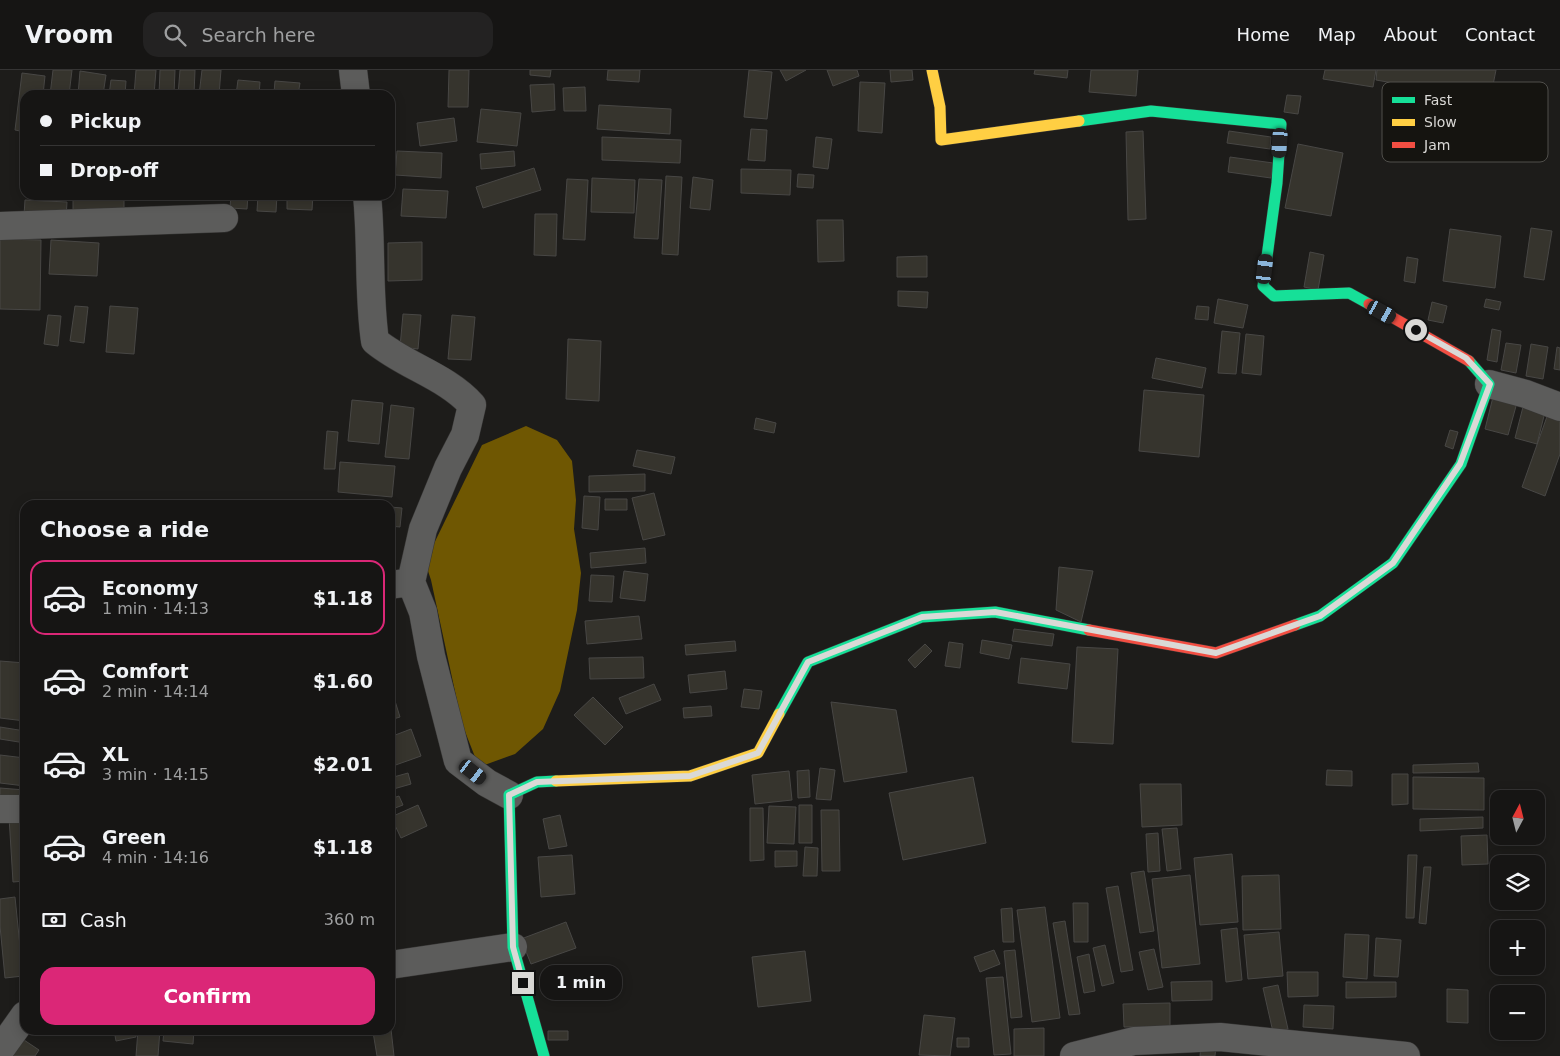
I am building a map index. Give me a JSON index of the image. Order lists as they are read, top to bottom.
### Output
{
  "legend": ["Fast", "Slow", "Jam"],
  "north": "top",
  "page": {
    "header": "Vroom",
    "search": "Search here",
    "nav": [
      "Home",
      "Map",
      "About",
      "Contact"
    ],
    "banner": ["Pickup", "Drop-off"],
    "heading": "Choose a ride",
    "list": [
      {
        "name": "Economy",
        "note": "1 min · 14:13",
        "value": "$1.18"
      },
      {
        "name": "Comfort",
        "note": "2 min · 14:14",
        "value": "$1.60"
      },
      {
        "name": "XL",
        "note": "3 min · 14:15",
        "value": "$2.01"
      },
      {
        "name": "Green",
        "note": "4 min · 14:16",
        "value": "$1.18"
      }
    ],
    "map_buttons": ["+", "−"],
    "pay": ["Cash", "360 m"],
    "buttons": "Confirm",
    "bubble": "1 min"
  }
}
